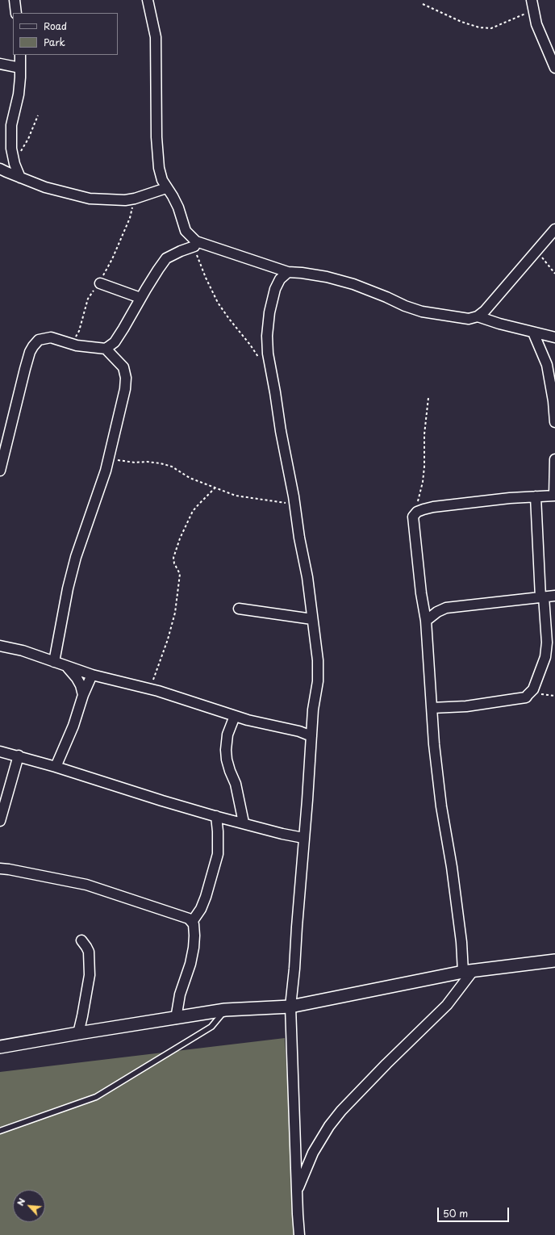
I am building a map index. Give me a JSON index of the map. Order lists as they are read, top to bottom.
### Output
{
  "legend": ["Road", "Park"],
  "scale_bar": "50 m",
  "north": "top left"
}
